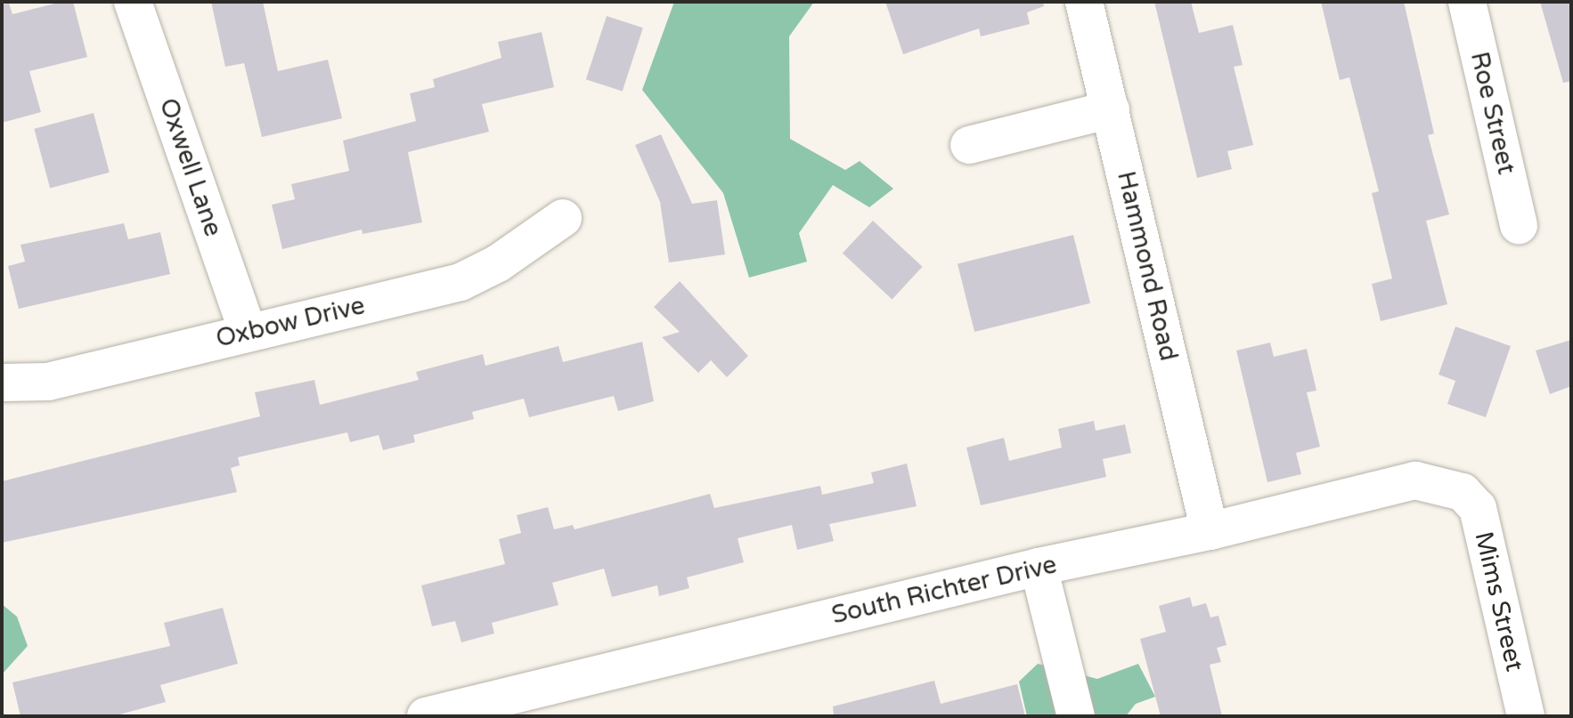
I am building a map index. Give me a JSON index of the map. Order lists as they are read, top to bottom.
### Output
{
  "streets": {
    "street": [
      "Roe Street",
      "Oxwell Lane",
      "Hammond Road",
      "Oxbow Drive",
      "South Richter Drive",
      "Mims Street"
    ]
  },
  "crossings": [
    ["Oxwell Lane", "Oxbow Drive"],
    ["Hammond Road", "South Richter Drive"],
    ["South Richter Drive", "Mims Street"]
  ]
}
